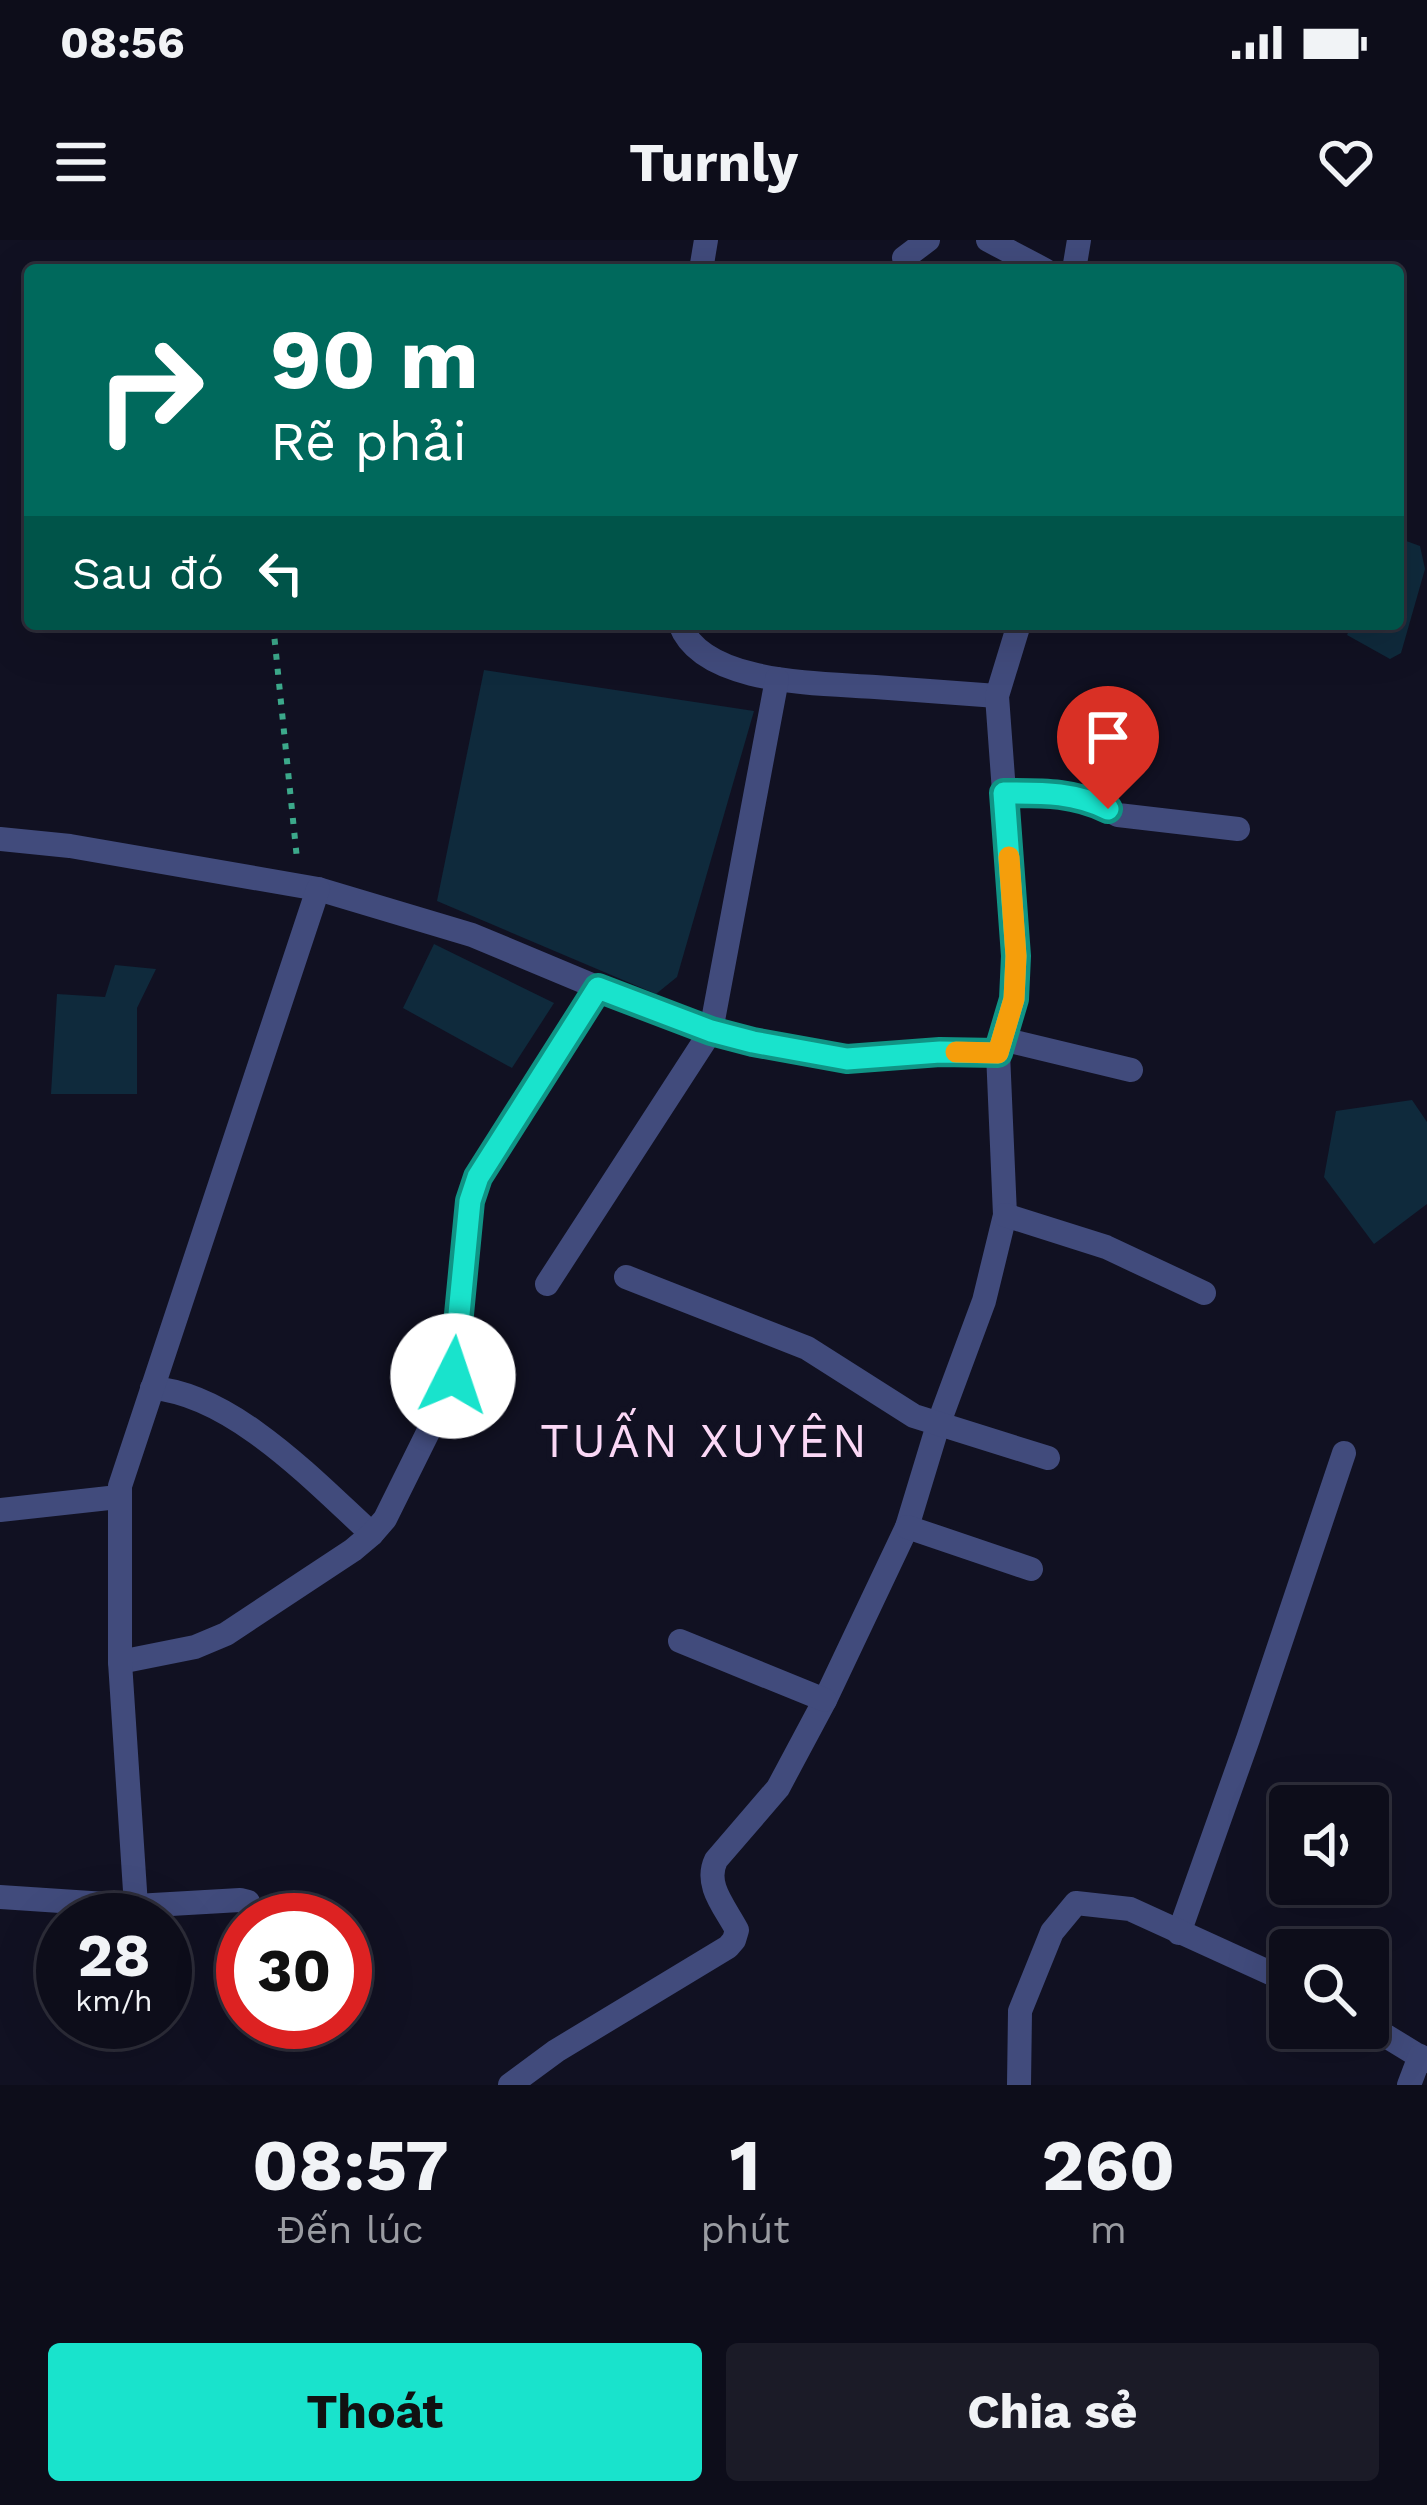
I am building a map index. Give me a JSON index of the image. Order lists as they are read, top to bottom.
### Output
{
  "districts": ["TUẤN XUYÊN"],
  "page": {
    "status": "08:56",
    "header": "Turnly",
    "turn": ["90 m", "Rẽ phải"],
    "then": "Sau đó",
    "speed": "28 km/h",
    "limit": "30",
    "eta": [
      "08:57",
      "Đến lúc",
      "1",
      "phút",
      "260",
      "m"
    ],
    "buttons": ["Thoát", "Chia sẻ"]
  }
}
